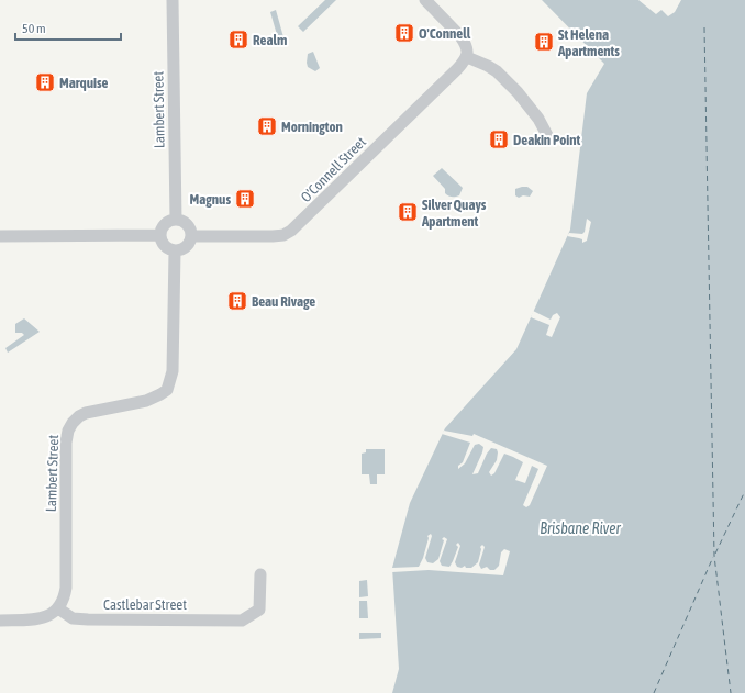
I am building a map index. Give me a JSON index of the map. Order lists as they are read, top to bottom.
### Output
{
  "streets": {
    "street": ["Lambert Street", "O'Connell Street", "Castlebar Street"]
  },
  "crossings": [
    ["Lambert Street", "O'Connell Street"],
    ["Lambert Street", "Castlebar Street"]
  ],
  "water": ["Brisbane River"],
  "places": {
    "building": [
      "O'Connell",
      "Realm",
      "St Helena Apartments",
      "Marquise",
      "Mornington",
      "Deakin Point",
      "Magnus",
      "Silver Quays Apartment",
      "Beau Rivage"
    ]
  },
  "scale_bar": "50 m"
}
